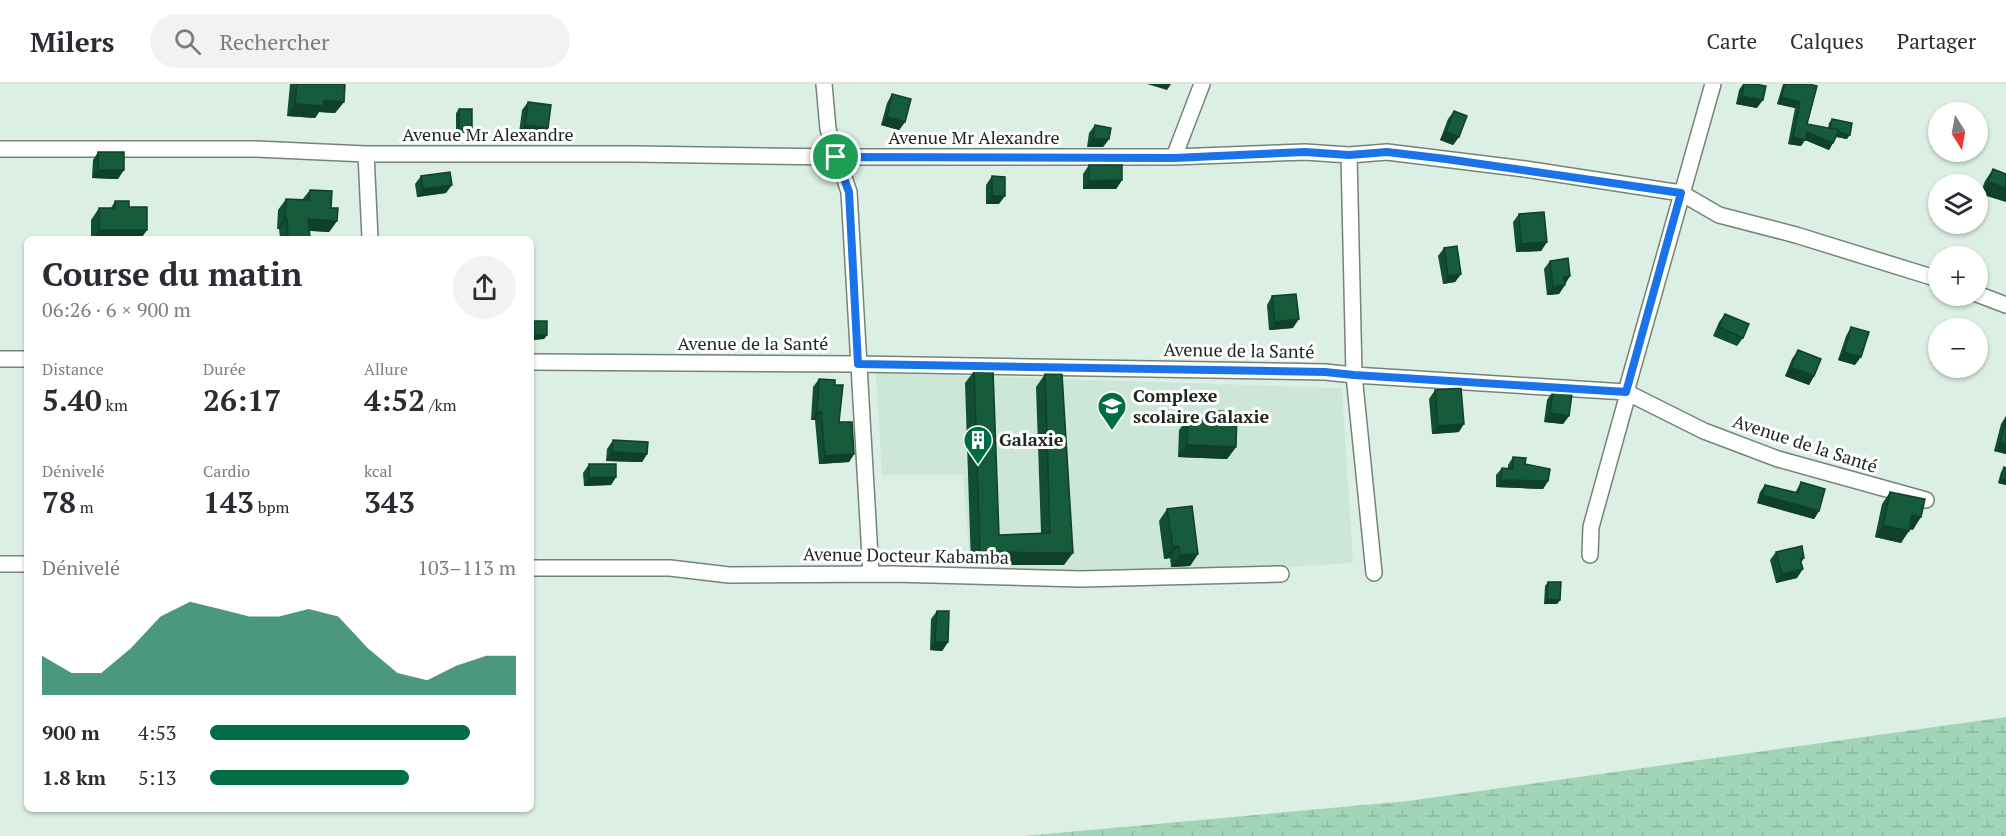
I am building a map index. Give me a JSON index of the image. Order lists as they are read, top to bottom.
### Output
{
  "streets": {
    "street": ["Avenue Mr Alexandre", "Avenue de la Santé", "Avenue Docteur Kabamba"]
  },
  "places": {
    "school or university": ["Complexe scolaire Galaxie"],
    "building": ["Galaxie"]
  },
  "north": "bottom",
  "page": {
    "header": "Milers",
    "search": "Rechercher",
    "nav": ["Carte", "Calques", "Partager"],
    "map_buttons": ["+", "−"],
    "heading": ["Course du matin", "06:26 · 6 × 900 m"],
    "stats": [
      ["Distance", "5.40 km"],
      ["Durée", "26:17"],
      ["Allure", "4:52 /km"],
      ["Dénivelé", "78 m"],
      ["Cardio", "143 bpm"],
      ["kcal", "343"]
    ],
    "chart": ["Dénivelé", "103–113 m"],
    "list": [
      {
        "name": "900 m",
        "note": "4:53"
      },
      {
        "name": "1.8 km",
        "note": "5:13"
      }
    ]
  }
}
